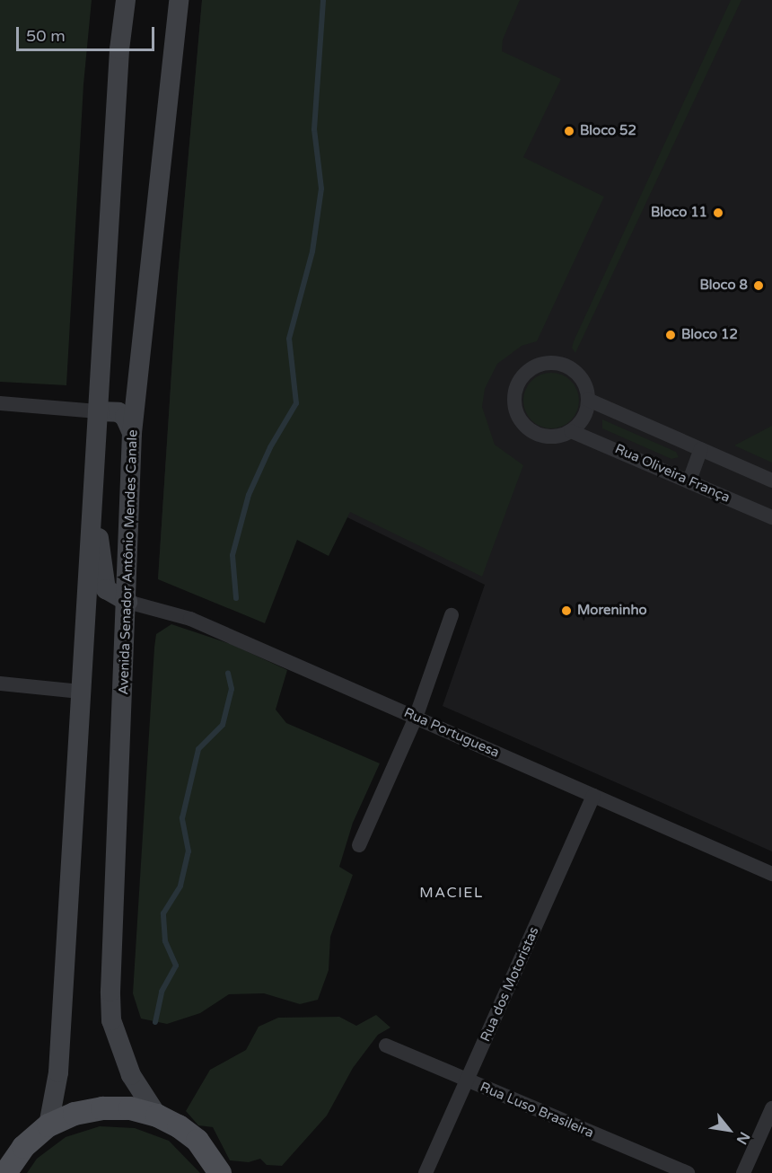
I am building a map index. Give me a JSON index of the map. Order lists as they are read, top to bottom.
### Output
{
  "streets": {
    "main road": ["Avenida Senador Antônio Mendes Canale"],
    "street": [
      "Rua Oliveira França",
      "Rua Portuguesa",
      "Rua dos Motoristas",
      "Rua Luso Brasileira"
    ]
  },
  "crossings": [
    ["Avenida Senador Antônio Mendes Canale", "Rua Portuguesa"],
    ["Rua Portuguesa", "Rua dos Motoristas"],
    ["Rua dos Motoristas", "Rua Luso Brasileira"]
  ],
  "districts": ["MACIEL"],
  "places": [
    "Bloco 52",
    "Bloco 11",
    "Bloco 8",
    "Bloco 12",
    "Moreninho"
  ],
  "scale_bar": "50 m",
  "north": "bottom right"
}
